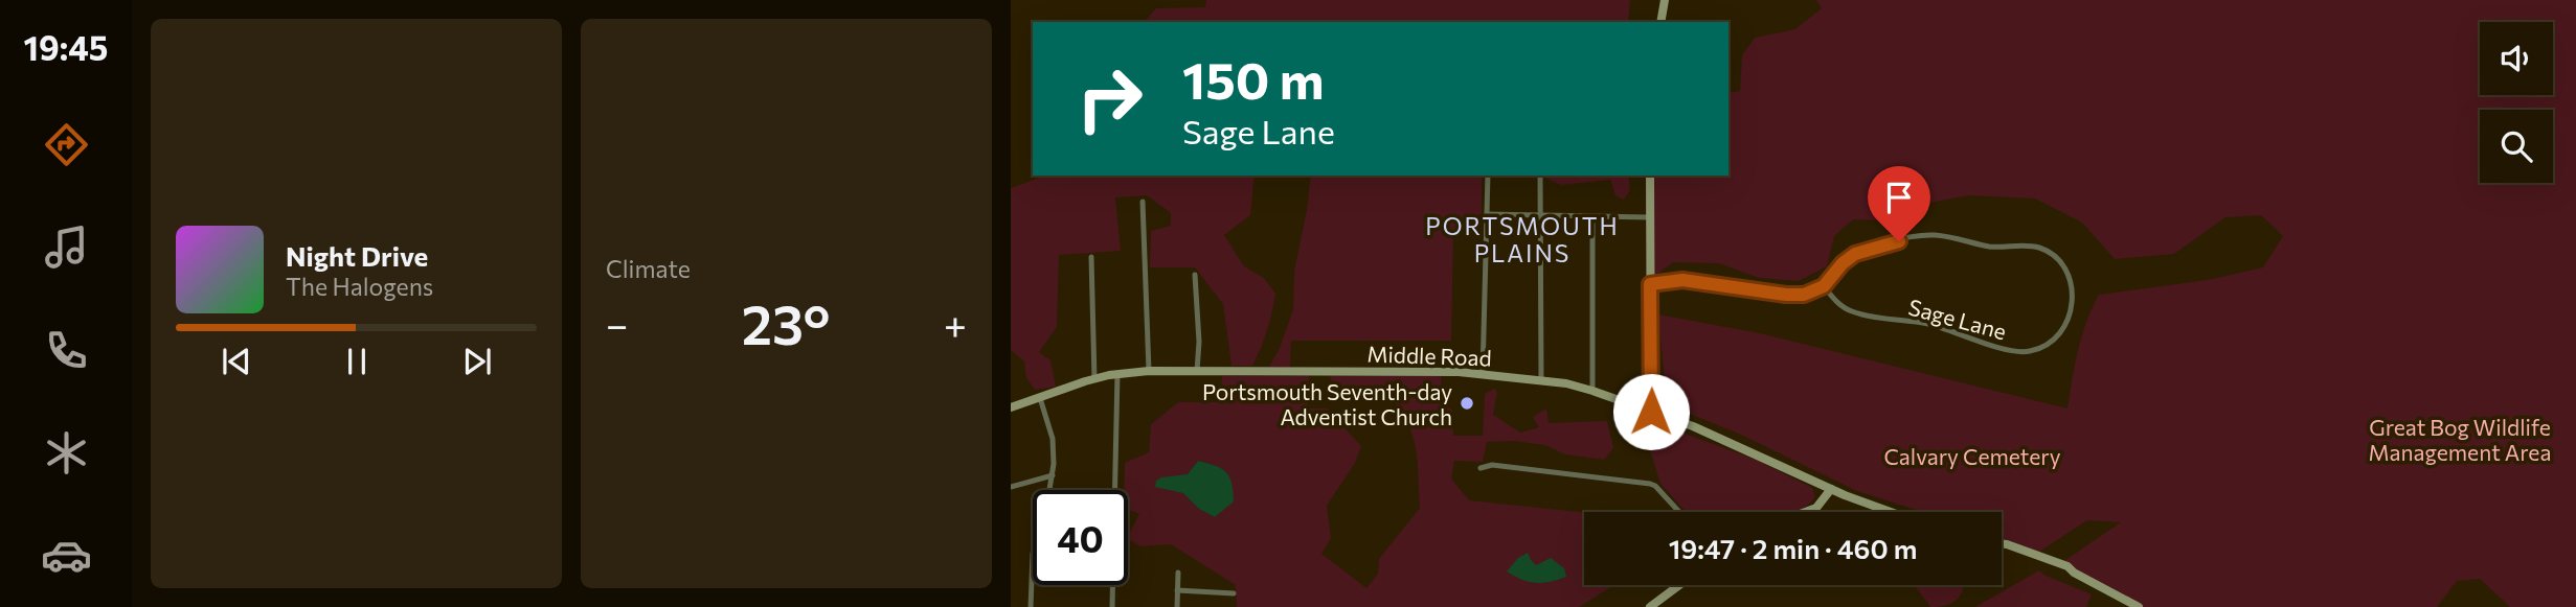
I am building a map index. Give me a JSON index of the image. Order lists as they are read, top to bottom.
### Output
{
  "streets": {
    "main road": ["Middle Road"],
    "street": ["Sage Lane"]
  },
  "districts": ["PORTSMOUTH PLAINS"],
  "parks": ["Great Bog Wildlife Management Area", "Calvary Cemetery"],
  "places": ["Portsmouth Seventh-day Adventist Church"],
  "page": {
    "tabs": "19:45",
    "tile": "Climate",
    "turn": ["150 m", "Sage Lane"],
    "song": ["Night Drive", "The Halogens"],
    "heat": ["−", "23°", "+"],
    "limit": "40",
    "trip": "19:47 · 2 min · 460 m"
  }
}
